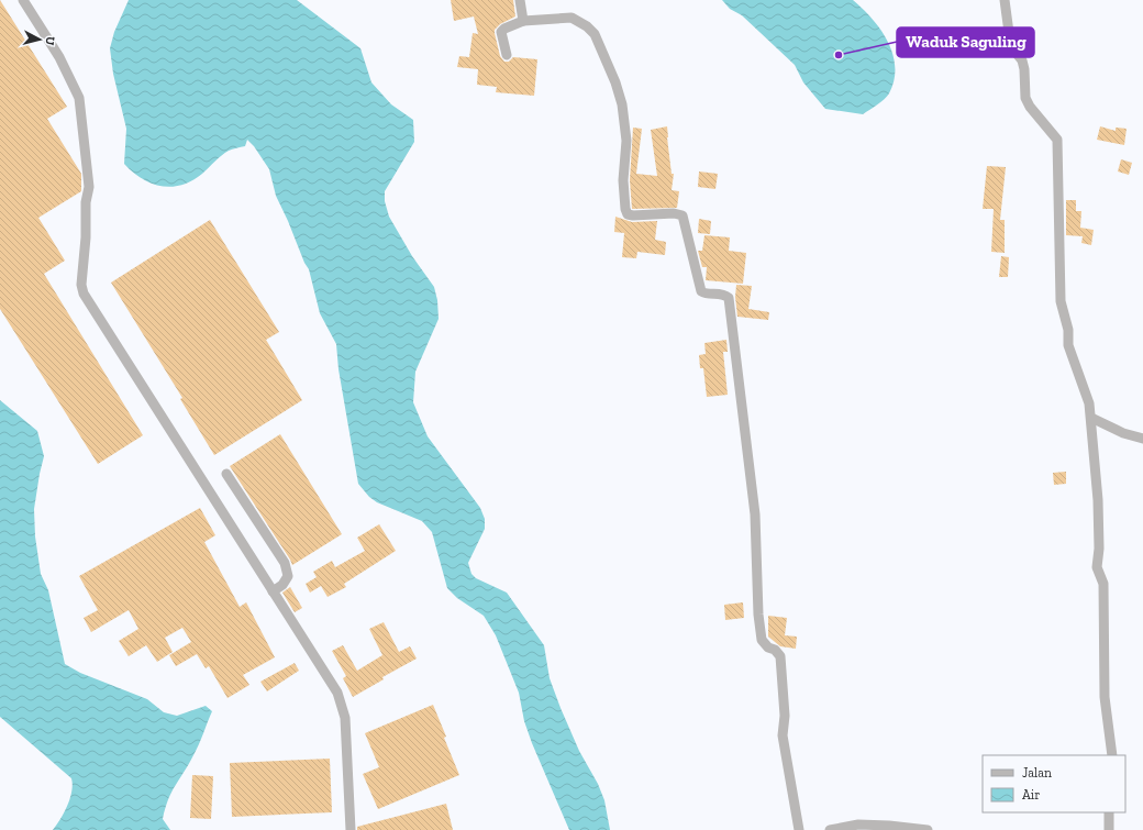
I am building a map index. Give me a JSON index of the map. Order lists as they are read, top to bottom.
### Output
{
  "places": ["Waduk Saguling"],
  "legend": ["Jalan", "Air"],
  "north": "right"
}
